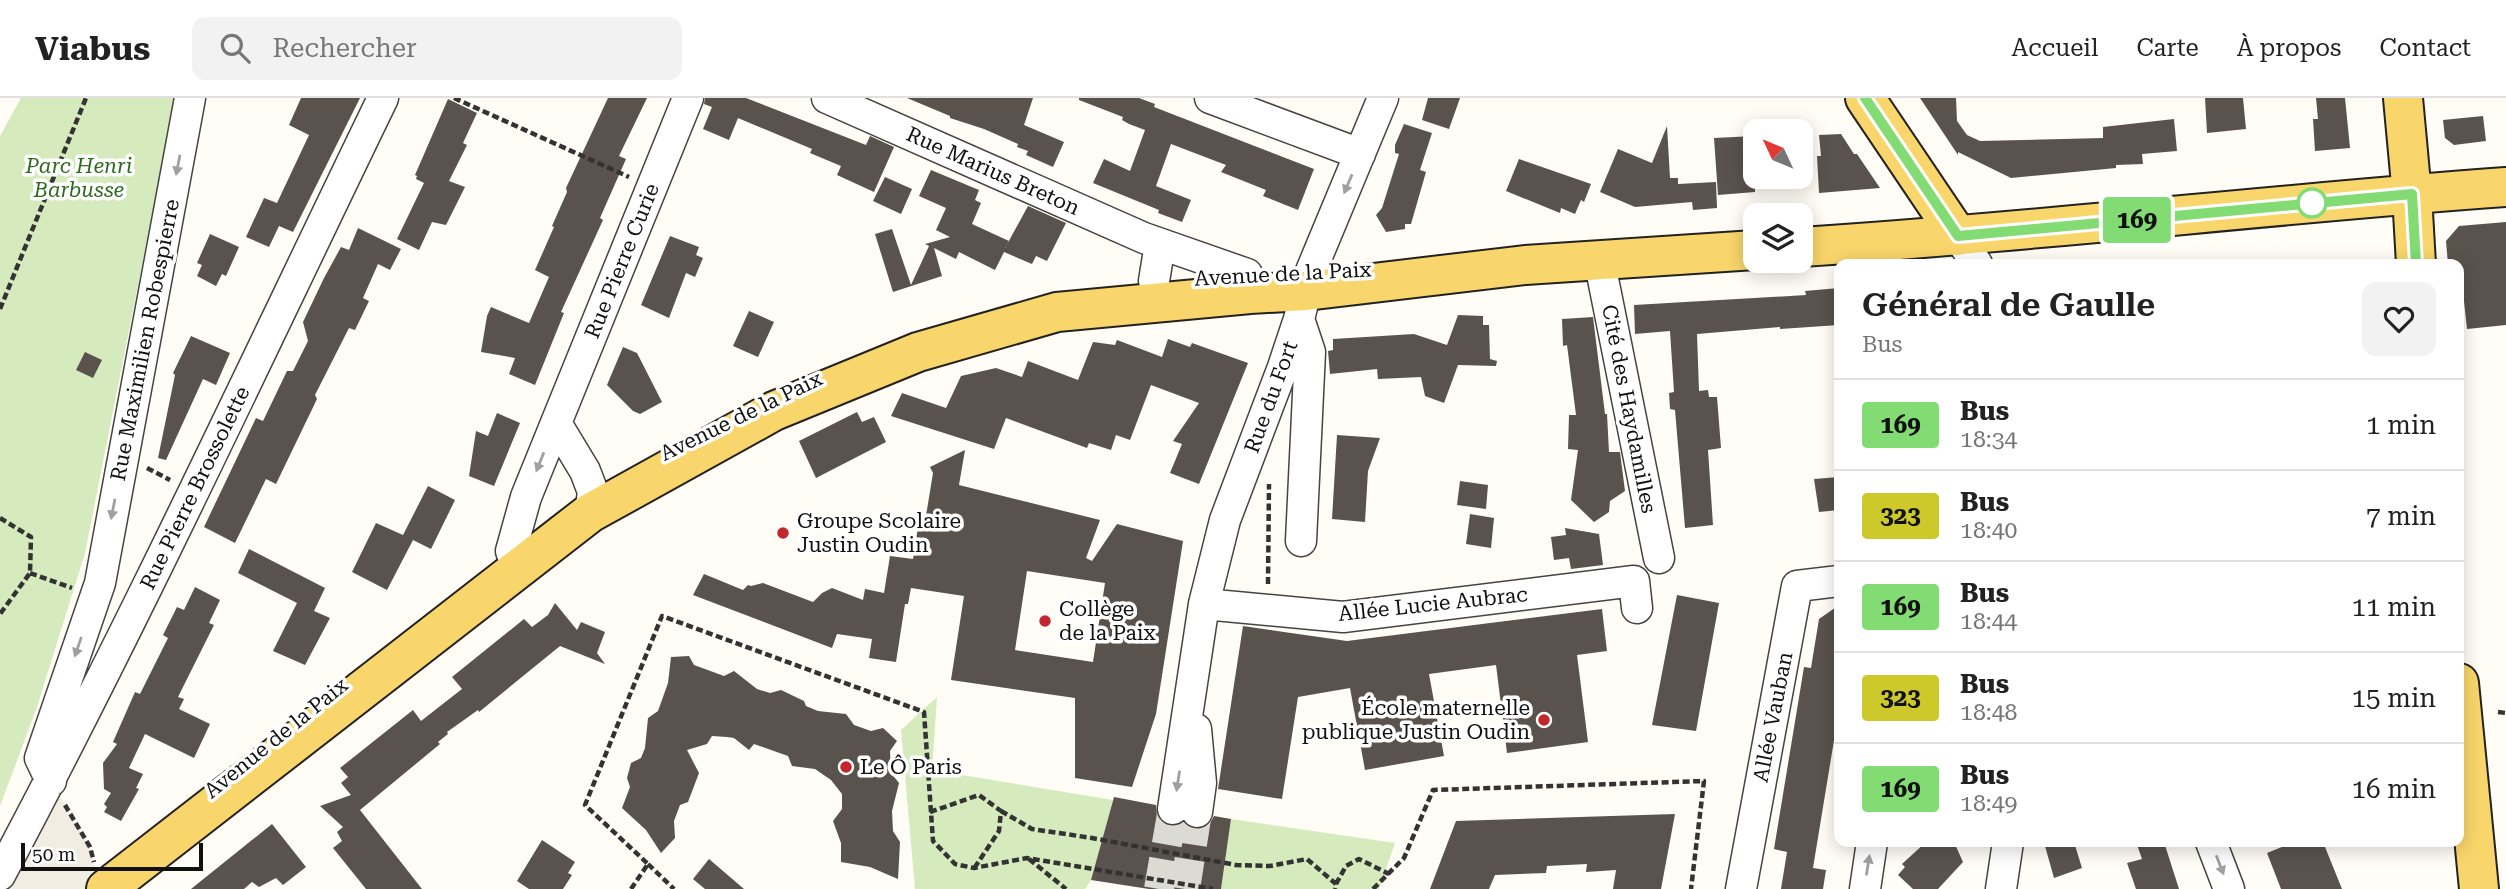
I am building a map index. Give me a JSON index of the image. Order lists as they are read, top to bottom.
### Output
{
  "streets": {
    "main road": ["Avenue de la Paix"],
    "street": [
      "Rue Marius Breton",
      "Rue Pierre Curie",
      "Rue Maximilien Robespierre",
      "Rue du Fort",
      "Cité des Haydamilles",
      "Rue Pierre Brossolette",
      "Allée Lucie Aubrac",
      "Allée Vauban"
    ]
  },
  "crossings": [
    ["Rue Marius Breton", "Avenue de la Paix"],
    ["Rue Pierre Curie", "Avenue de la Paix"],
    ["Avenue de la Paix", "Rue du Fort"],
    ["Avenue de la Paix", "Cité des Haydamilles"],
    ["Rue Maximilien Robespierre", "Rue Pierre Brossolette"],
    ["Rue du Fort", "Allée Lucie Aubrac"]
  ],
  "one_way": ["Rue Maximilien Robespierre"],
  "parks": ["Parc Henri Barbusse"],
  "places": [
    "Groupe Scolaire Justin Oudin",
    "Collège de la Paix",
    "École maternelle publique Justin Oudin",
    "Le Ô Paris"
  ],
  "lines": ["bus line 169"],
  "scale_bar": "50 m",
  "north": "top left",
  "page": {
    "header": "Viabus",
    "search": "Rechercher",
    "nav": [
      "Accueil",
      "Carte",
      "À propos",
      "Contact"
    ],
    "on_map": "169",
    "heading": ["Général de Gaulle", "Bus"],
    "list": [
      {
        "mark": "169",
        "name": "Bus",
        "note": "18:34",
        "value": "1 min"
      },
      {
        "mark": "323",
        "name": "Bus",
        "note": "18:40",
        "value": "7 min"
      },
      {
        "mark": "169",
        "name": "Bus",
        "note": "18:44",
        "value": "11 min"
      },
      {
        "mark": "323",
        "name": "Bus",
        "note": "18:48",
        "value": "15 min"
      },
      {
        "mark": "169",
        "name": "Bus",
        "note": "18:49",
        "value": "16 min"
      }
    ],
    "scale": "50 m"
  }
}
